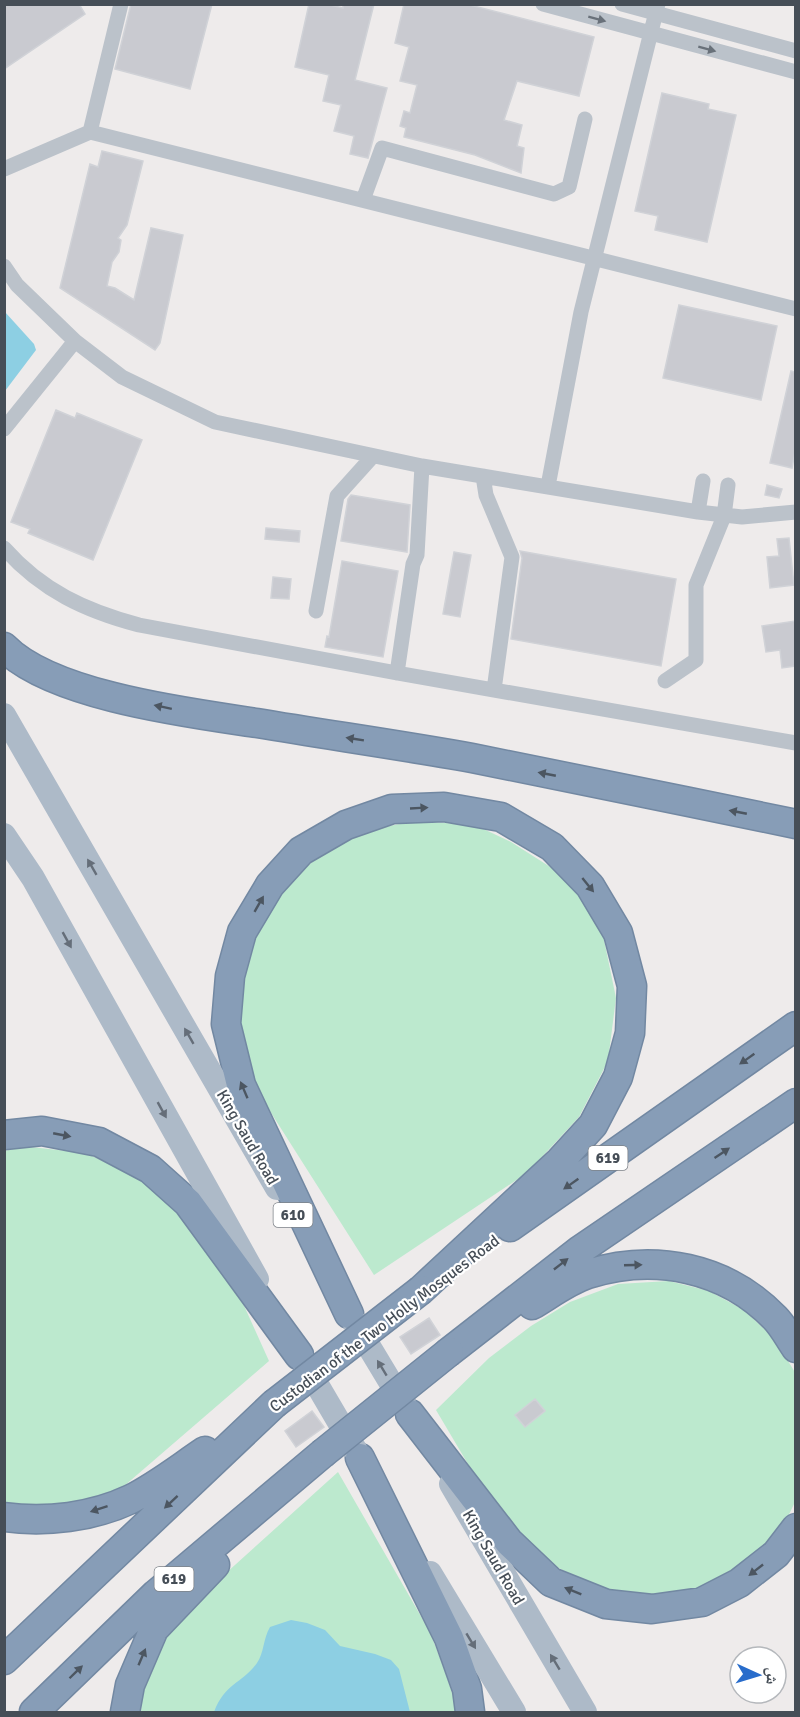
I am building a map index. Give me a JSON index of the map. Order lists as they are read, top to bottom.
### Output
{
  "streets": {
    "highway": ["619", "Custodian of the Two Holly Mosques Road"],
    "main road": ["King Saud Road", "610"]
  },
  "north": "right"
}
